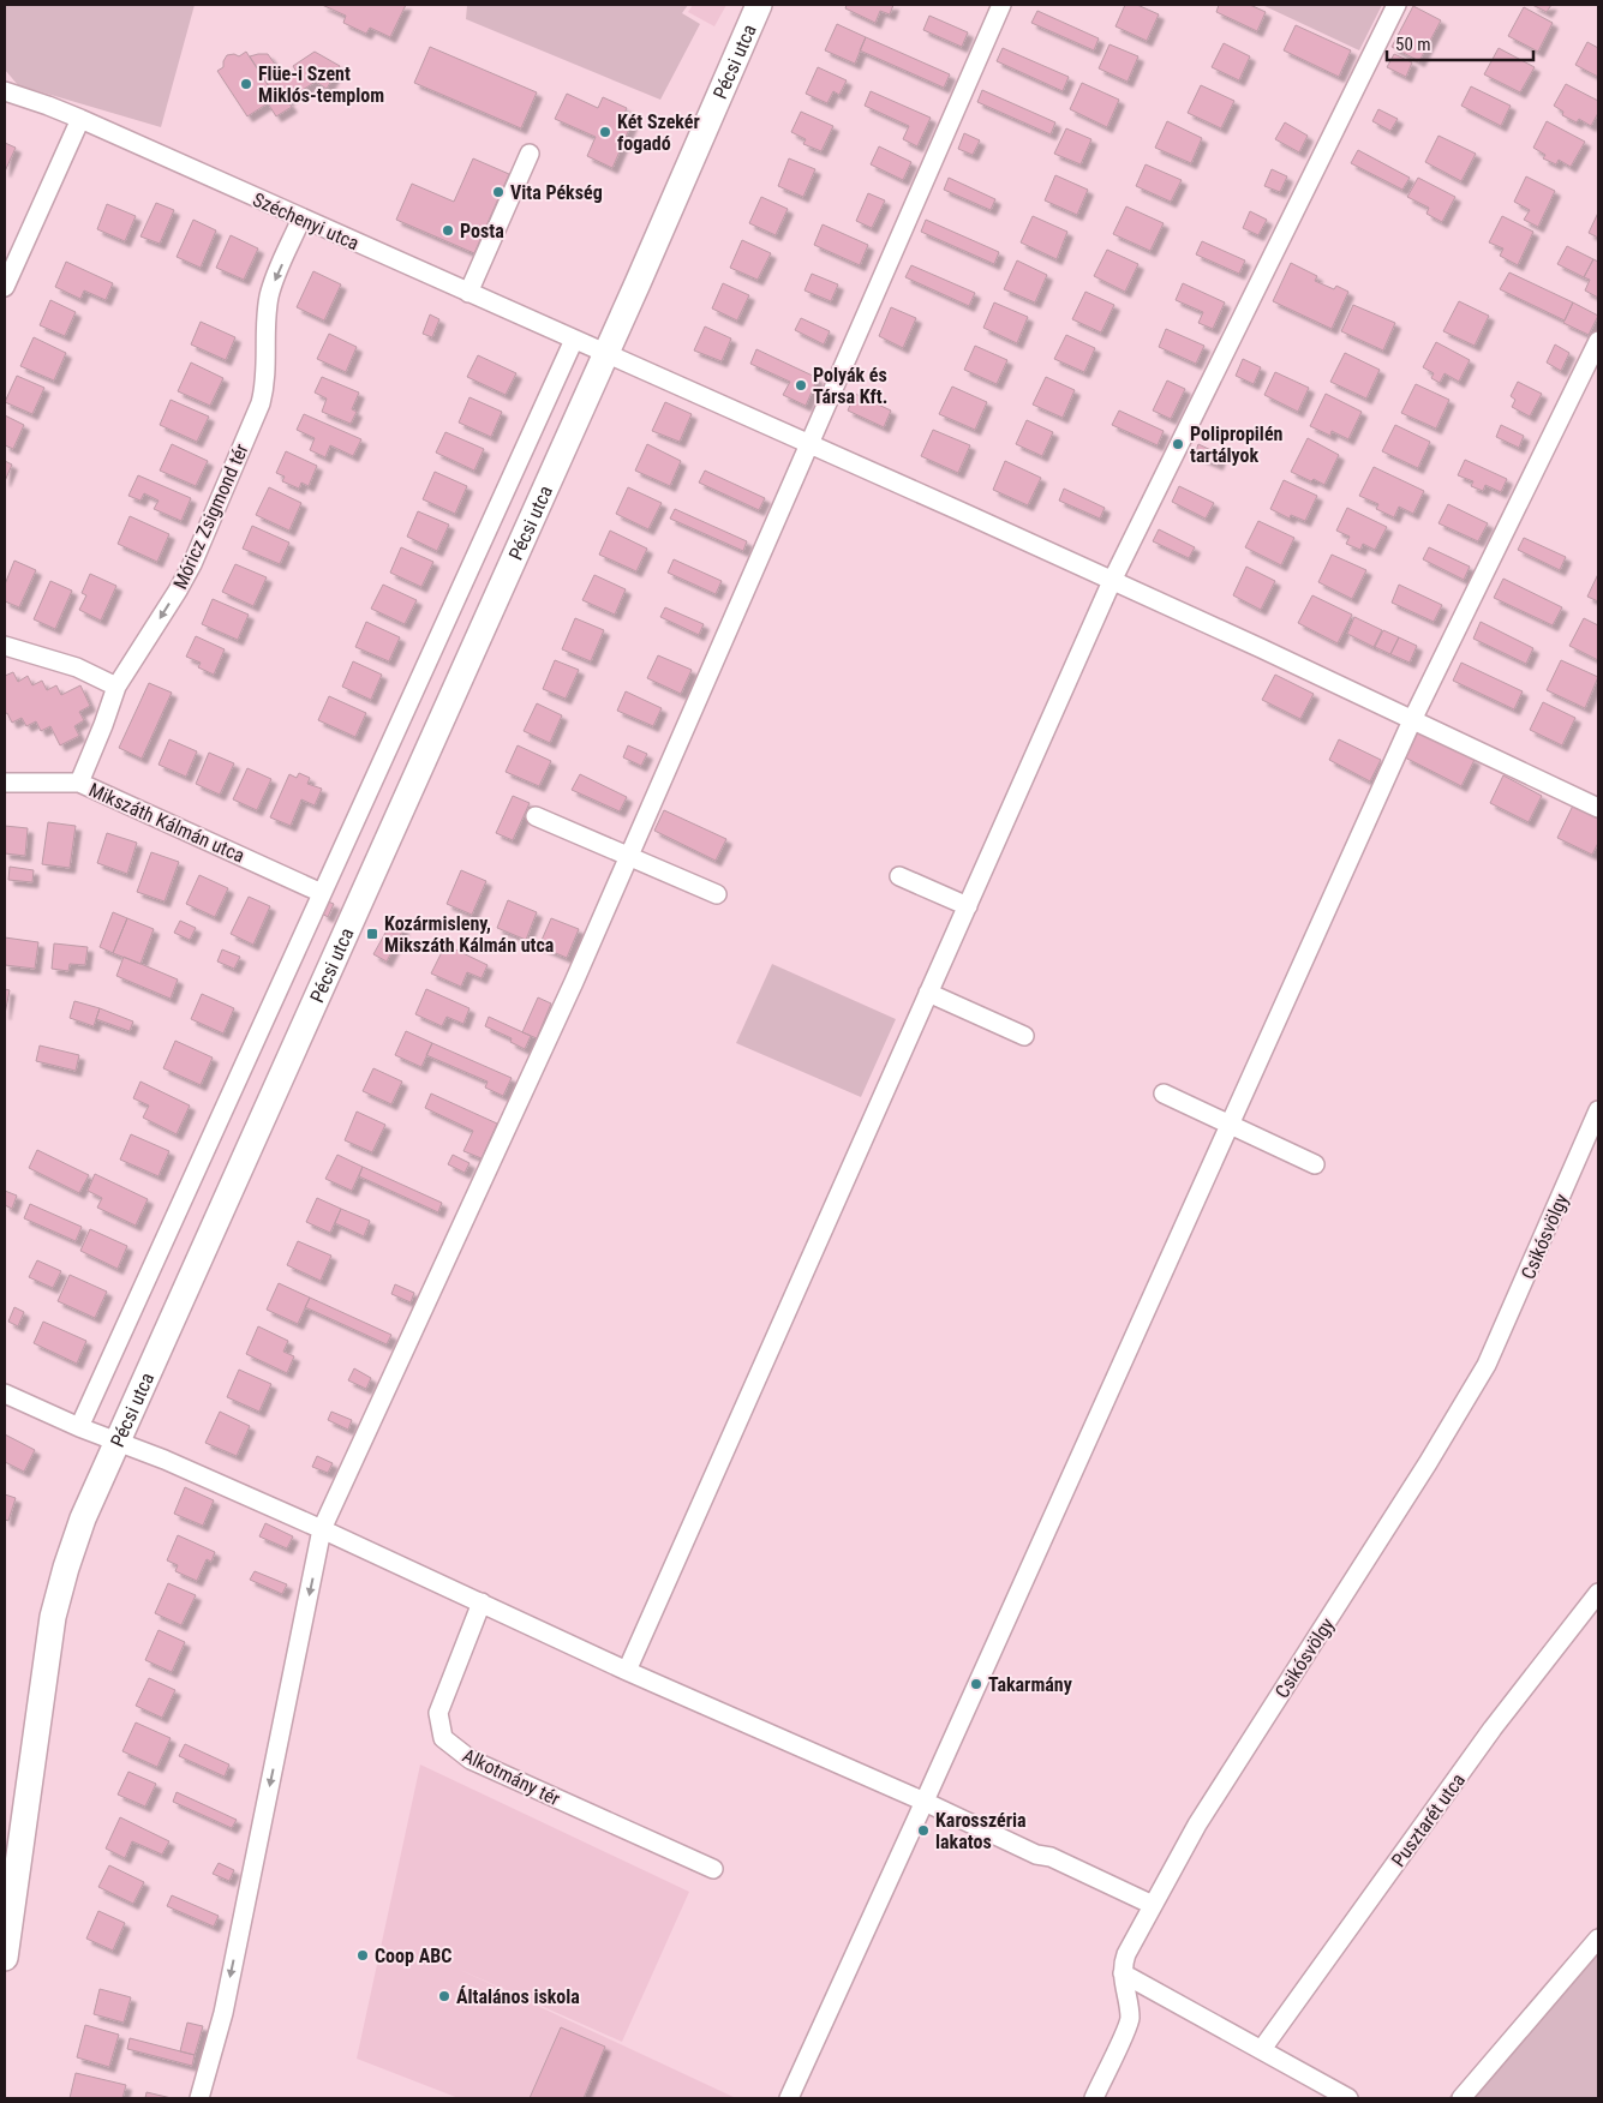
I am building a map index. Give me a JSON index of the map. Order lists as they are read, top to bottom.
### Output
{
  "streets": {
    "main road": ["Pécsi utca"],
    "street": [
      "Széchenyi utca",
      "Móricz Zsigmond tér",
      "Mikszáth Kálmán utca",
      "Csikósvölgy",
      "Alkotmány tér",
      "Pusztarét utca"
    ]
  },
  "crossings": [
    ["Pécsi utca", "Széchenyi utca"],
    ["Széchenyi utca", "Móricz Zsigmond tér"],
    ["Móricz Zsigmond tér", "Mikszáth Kálmán utca"]
  ],
  "one_way": ["Móricz Zsigmond tér"],
  "places": {
    "other": [
      "Flüe-i Szent Miklós-templom",
      "Két Szekér fogadó",
      "Vita Pékség",
      "Posta",
      "Polyák és Társa Kft.",
      "Polipropilén tartályok",
      "Takarmány",
      "Karosszéria lakatos",
      "Coop ABC",
      "Általános iskola"
    ],
    "transit": ["Kozármisleny, Mikszáth Kálmán utca"]
  },
  "scale_bar": "50 m"
}
